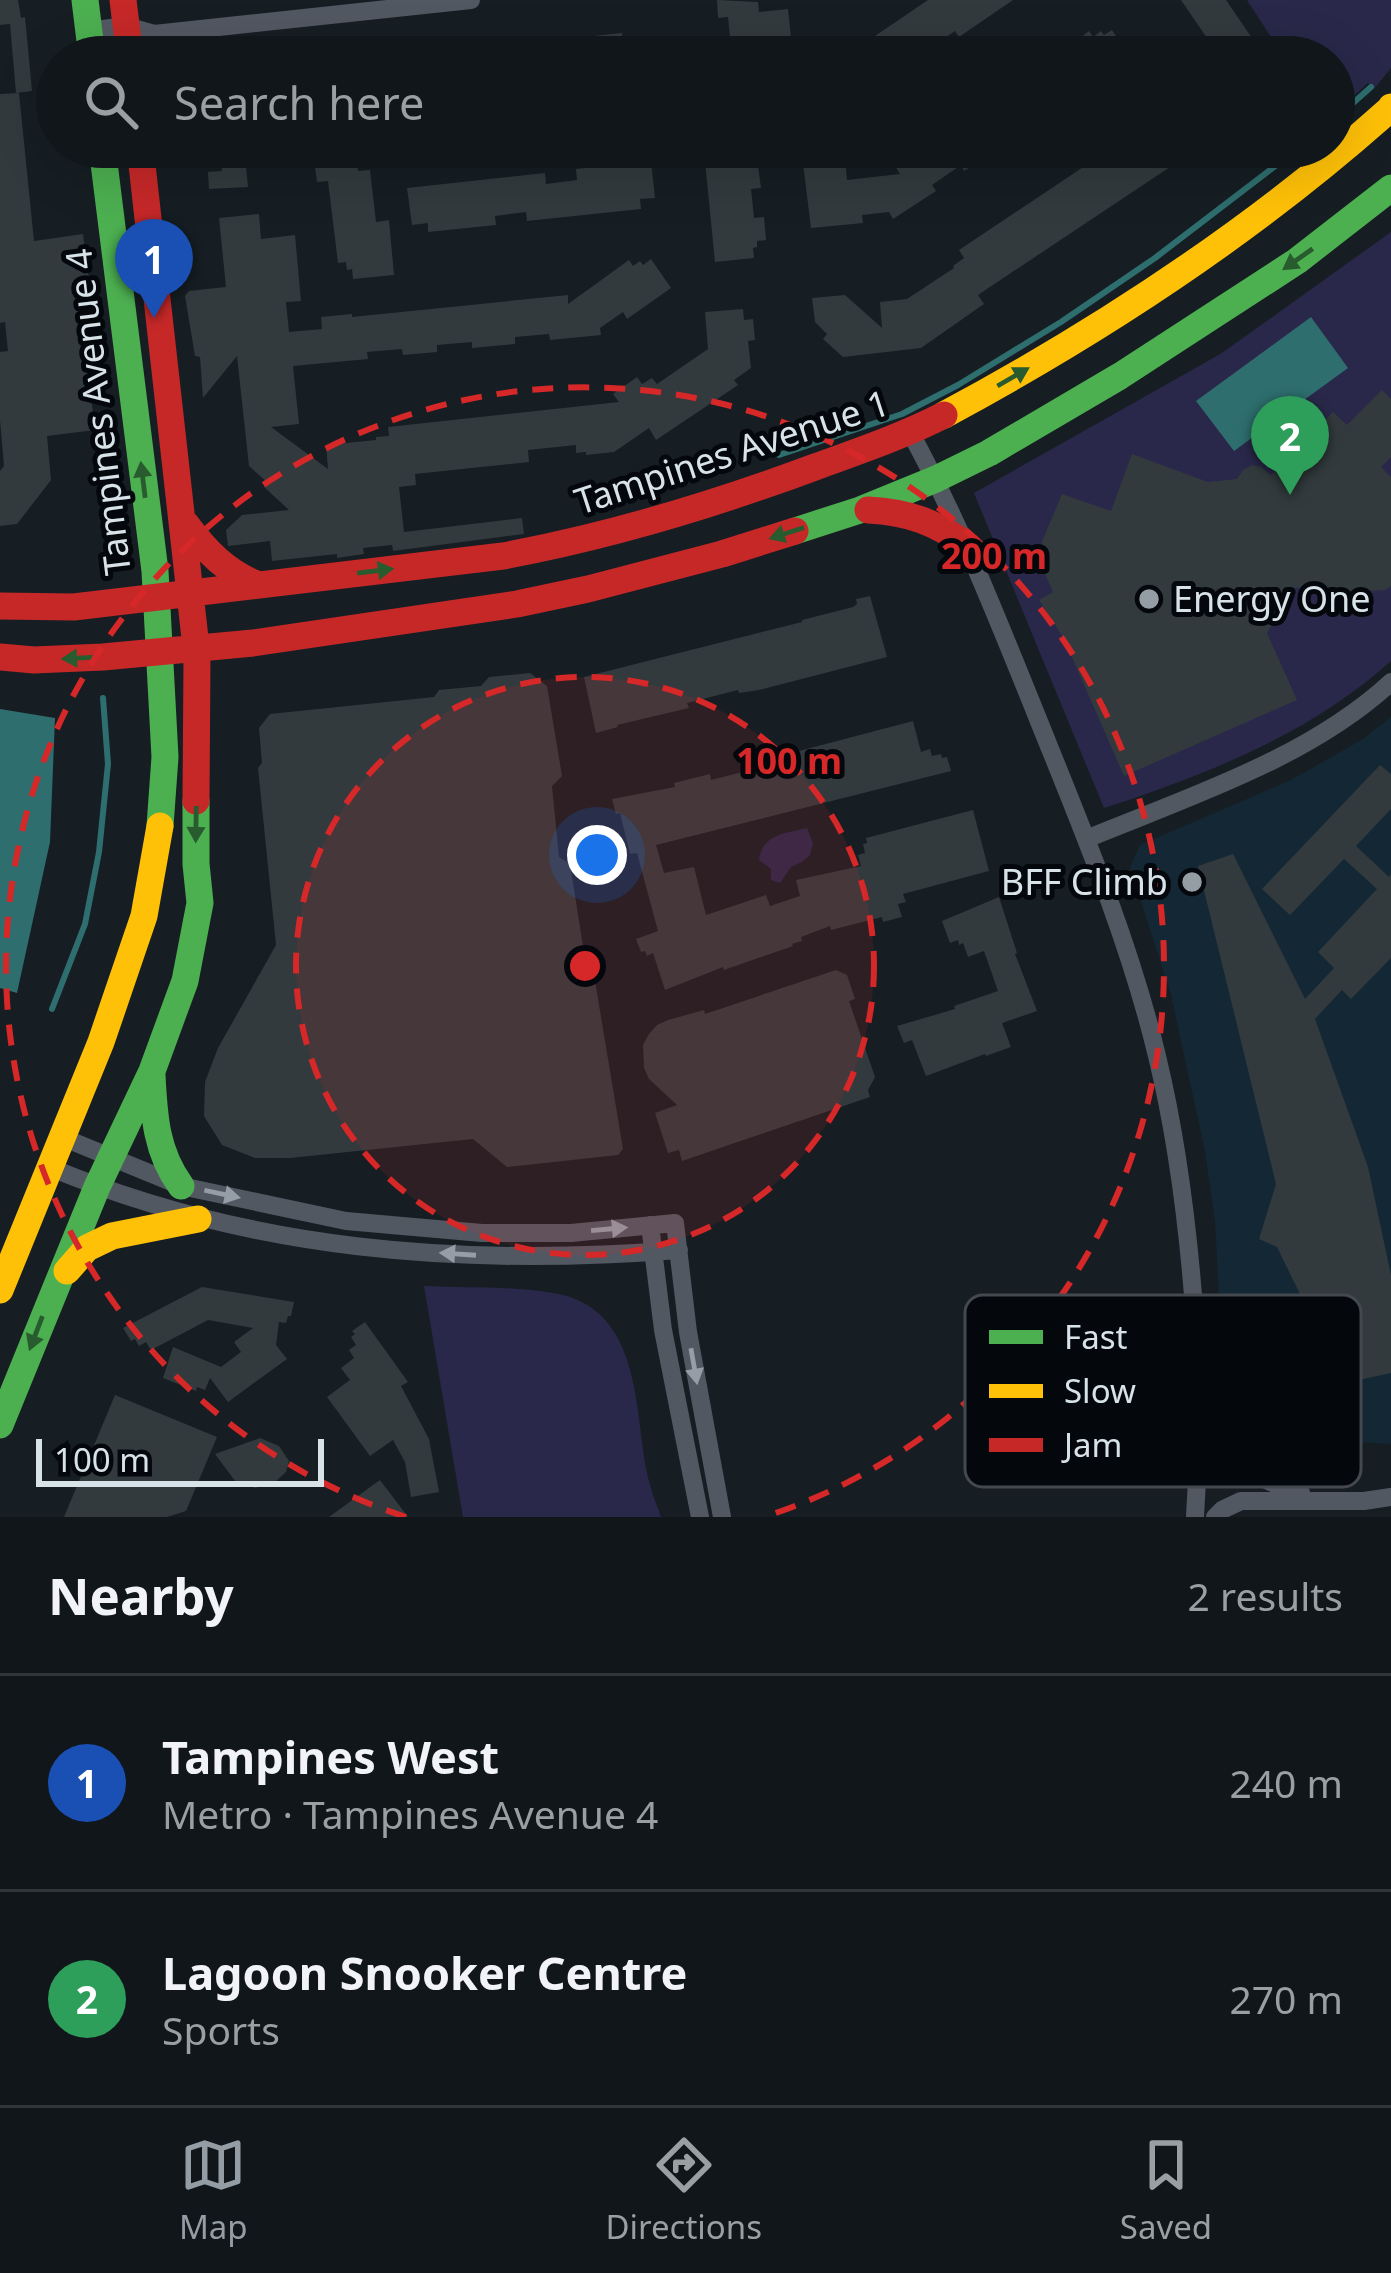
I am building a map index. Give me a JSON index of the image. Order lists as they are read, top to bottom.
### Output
{
  "streets": {
    "main road": ["Tampines Avenue 4", "Tampines Avenue 1"]
  },
  "crossings": [
    ["Tampines Avenue 4", "Tampines Avenue 1"]
  ],
  "places": ["Energy One", "BFF Climb"],
  "legend": ["Fast", "Slow", "Jam"],
  "scale_bar": "100 m",
  "page": {
    "search": "Search here",
    "pins": ["1", "2"],
    "scale": "100 m",
    "heading": ["Nearby", "2 results"],
    "list": [
      {
        "mark": "1",
        "name": "Tampines West",
        "note": "Metro · Tampines Avenue 4",
        "value": "240 m"
      },
      {
        "mark": "2",
        "name": "Lagoon Snooker Centre",
        "note": "Sports",
        "value": "270 m"
      }
    ],
    "nav": ["Map", "Directions", "Saved"]
  },
  "rings": ["200 m", "100 m"]
}
